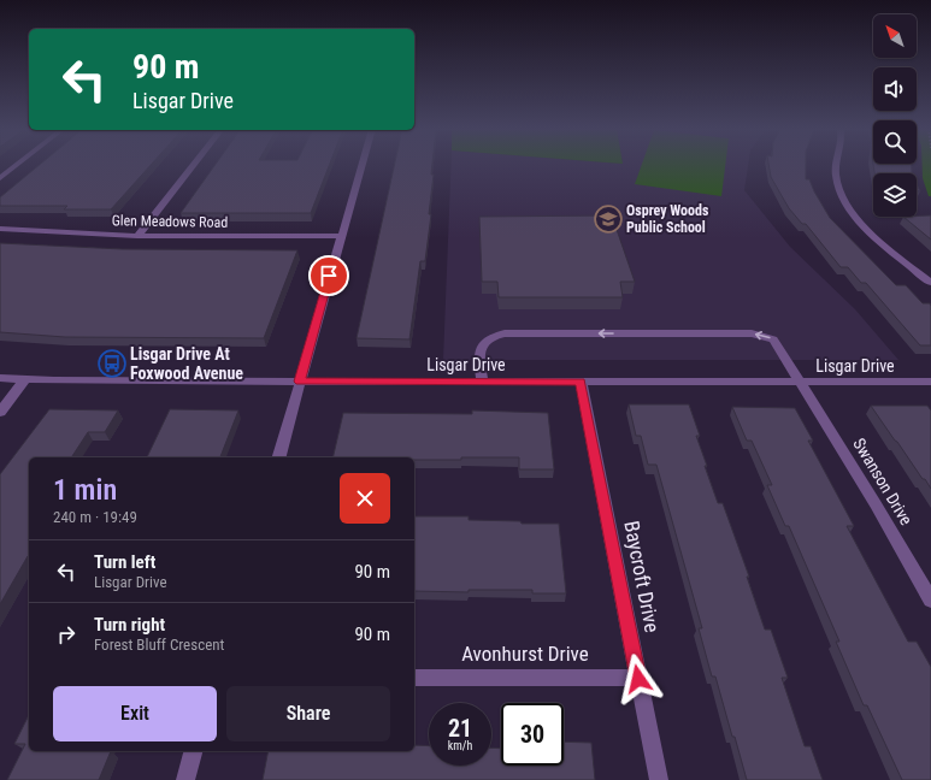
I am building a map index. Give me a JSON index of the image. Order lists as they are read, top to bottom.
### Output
{
  "streets": {
    "street": [
      "Glen Meadows Road",
      "Lisgar Drive",
      "Swanson Drive",
      "Baycroft Drive",
      "Avonhurst Drive"
    ]
  },
  "crossings": [
    ["Lisgar Drive", "Swanson Drive"],
    ["Lisgar Drive", "Baycroft Drive"],
    ["Baycroft Drive", "Avonhurst Drive"]
  ],
  "one_way": ["Swanson Drive"],
  "places": {
    "school or university": ["Osprey Woods Public School"],
    "bus stop": ["Lisgar Drive At Foxwood Avenue"]
  },
  "north": "top left",
  "page": {
    "turn": ["90 m", "Lisgar Drive"],
    "heading": ["1 min", "240 m · 19:49"],
    "list": [
      {
        "name": "Turn left",
        "note": "Lisgar Drive",
        "value": "90 m"
      },
      {
        "name": "Turn right",
        "note": "Forest Bluff Crescent",
        "value": "90 m"
      }
    ],
    "buttons": ["Exit", "Share"],
    "speed": "21 km/h",
    "limit": "30"
  }
}
